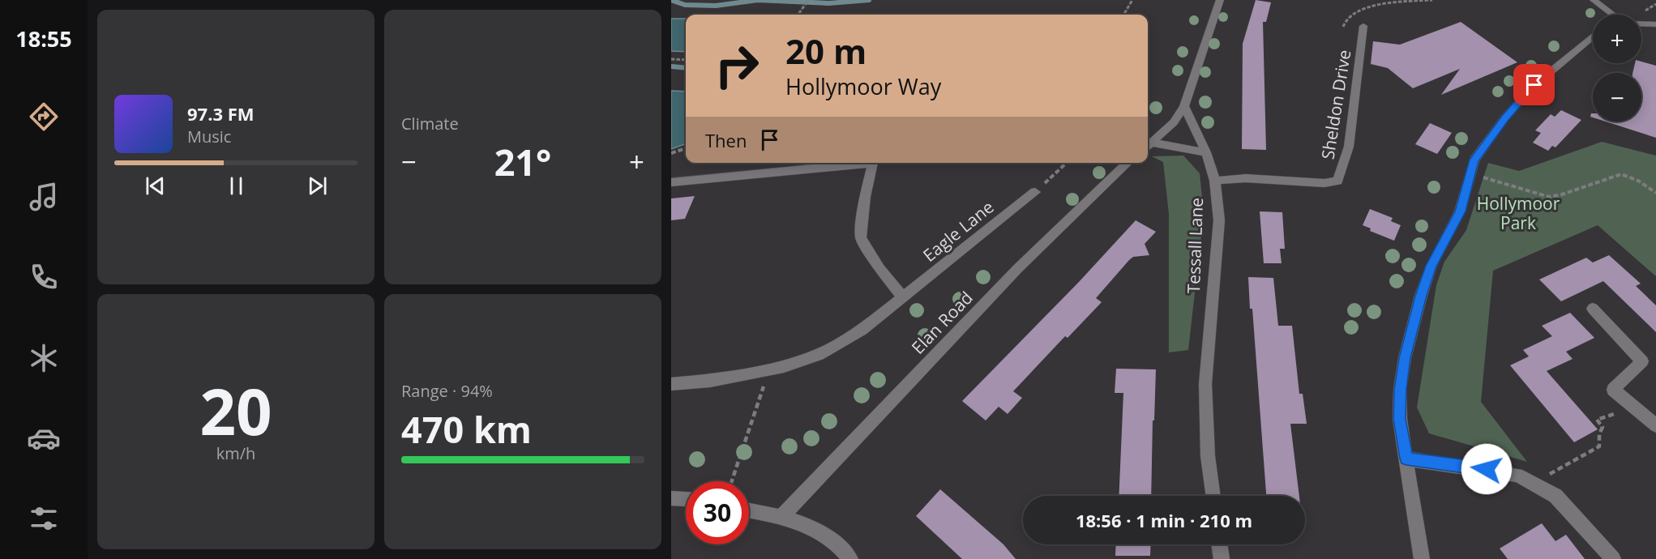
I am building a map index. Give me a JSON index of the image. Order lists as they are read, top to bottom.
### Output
{
  "streets": {
    "street": [
      "Sheldon Drive",
      "Eagle Lane",
      "Tessall Lane",
      "Elan Road"
    ]
  },
  "crossings": [
    ["Sheldon Drive", "Tessall Lane"]
  ],
  "parks": ["Hollymoor Park"],
  "page": {
    "tabs": "18:55",
    "tile": [
      "Climate",
      ["20", "km/h"],
      ["Range · 94%", "470 km"]
    ],
    "map_buttons": ["+", "−"],
    "turn": ["20 m", "Hollymoor Way"],
    "song": ["97.3 FM", "Music"],
    "then": "Then",
    "heat": ["−", "21°", "+"],
    "limit": "30",
    "trip": "18:56 · 1 min · 210 m"
  }
}
